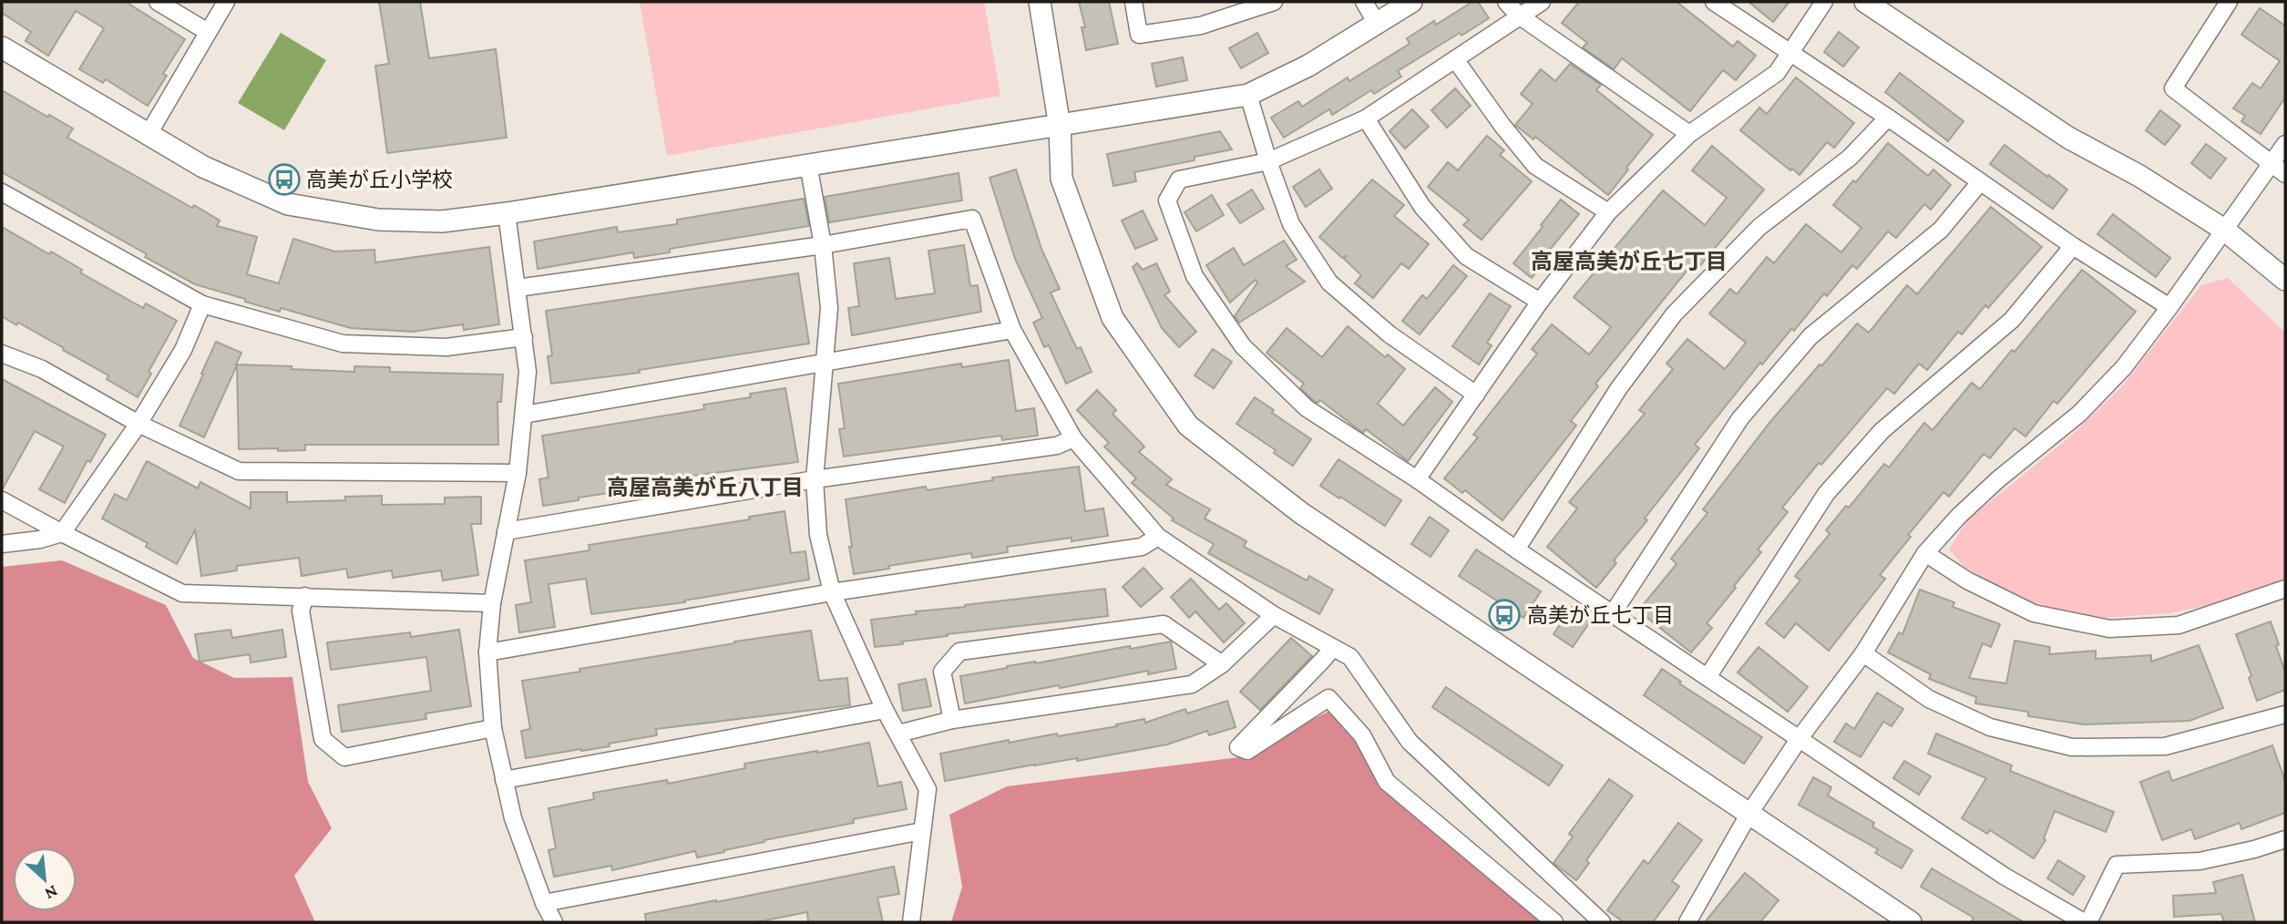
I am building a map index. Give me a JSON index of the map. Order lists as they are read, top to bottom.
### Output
{
  "districts": ["高屋高美が丘七丁目", "高屋高美が丘八丁目"],
  "places": {
    "bus stop": ["高美が丘小学校", "高美が丘七丁目"]
  },
  "north": "bottom right"
}
